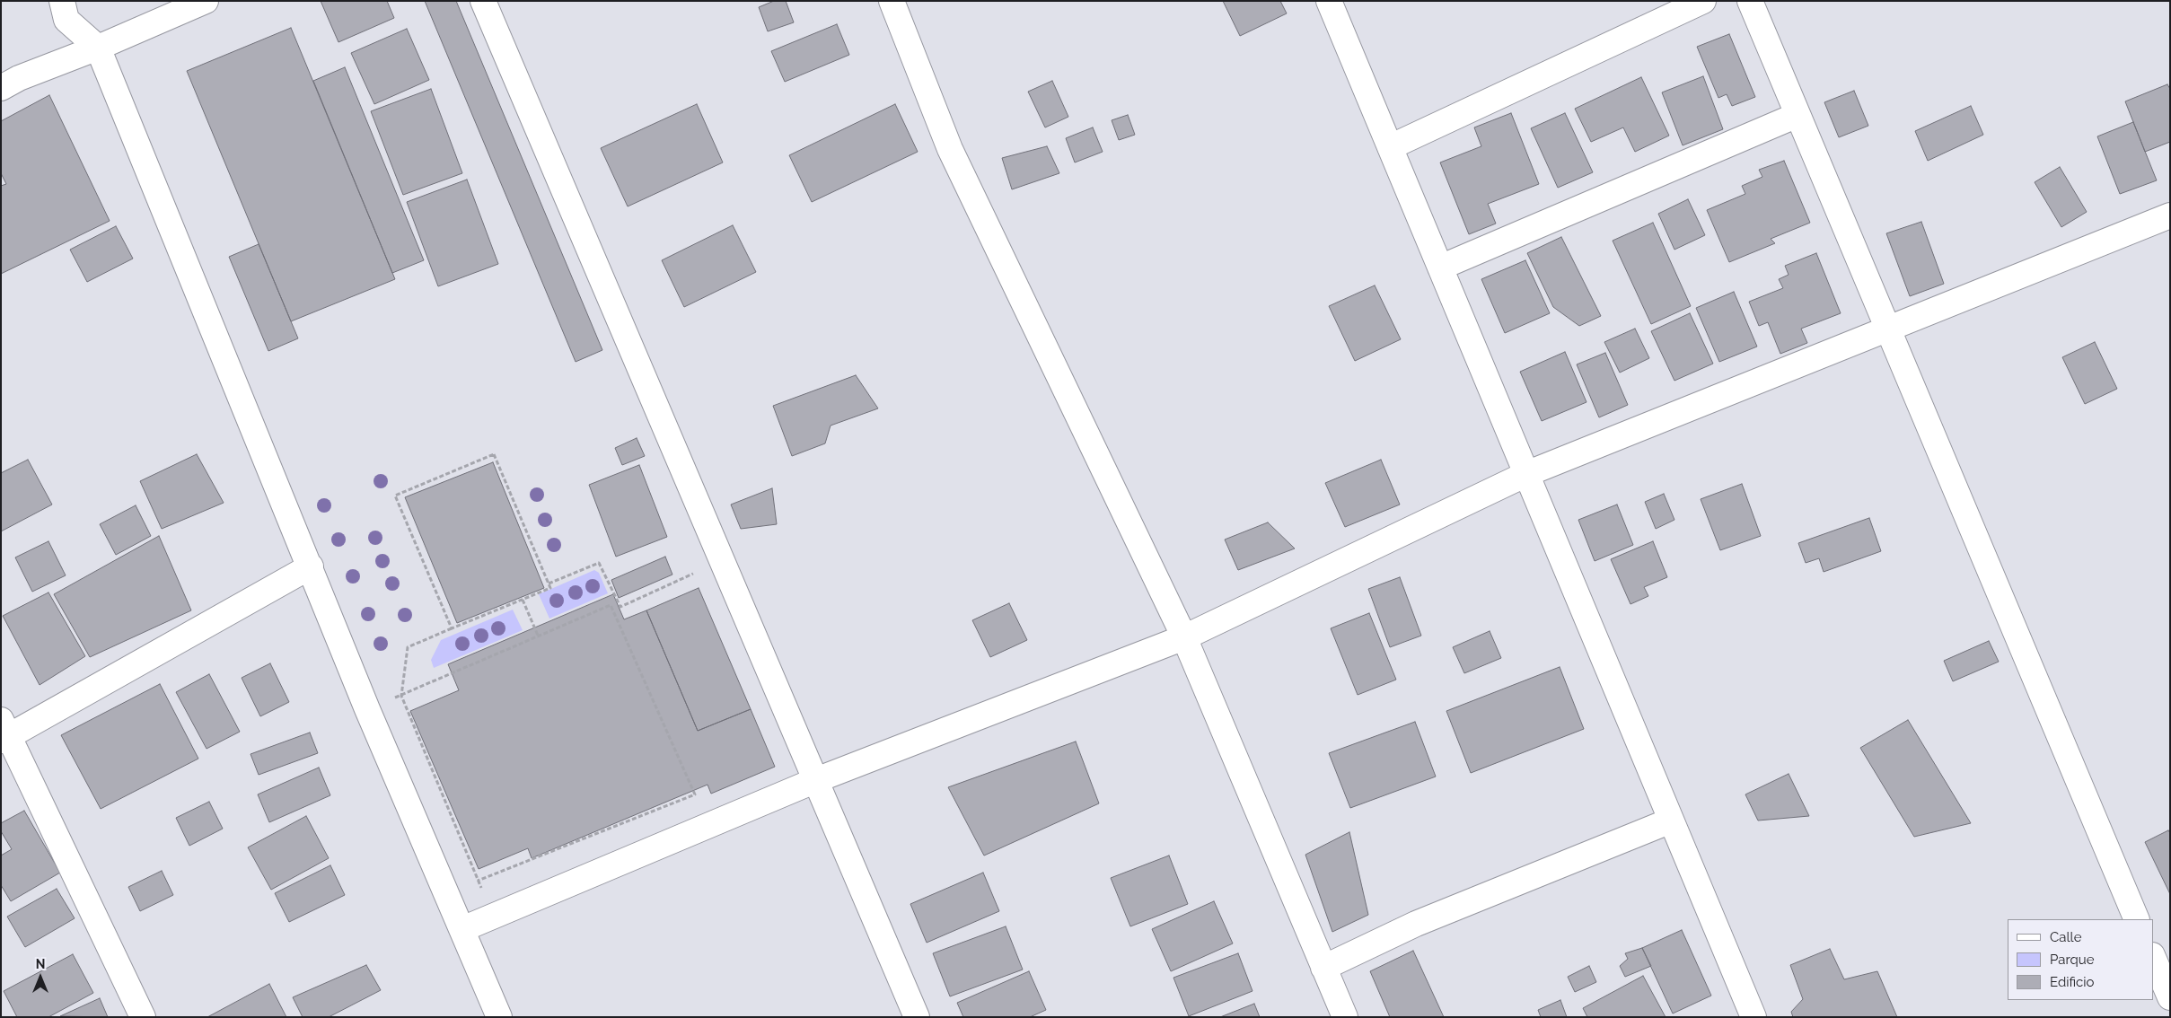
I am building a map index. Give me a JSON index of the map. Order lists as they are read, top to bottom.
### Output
{
  "legend": ["Calle", "Parque", "Edificio"],
  "north": "top"
}
